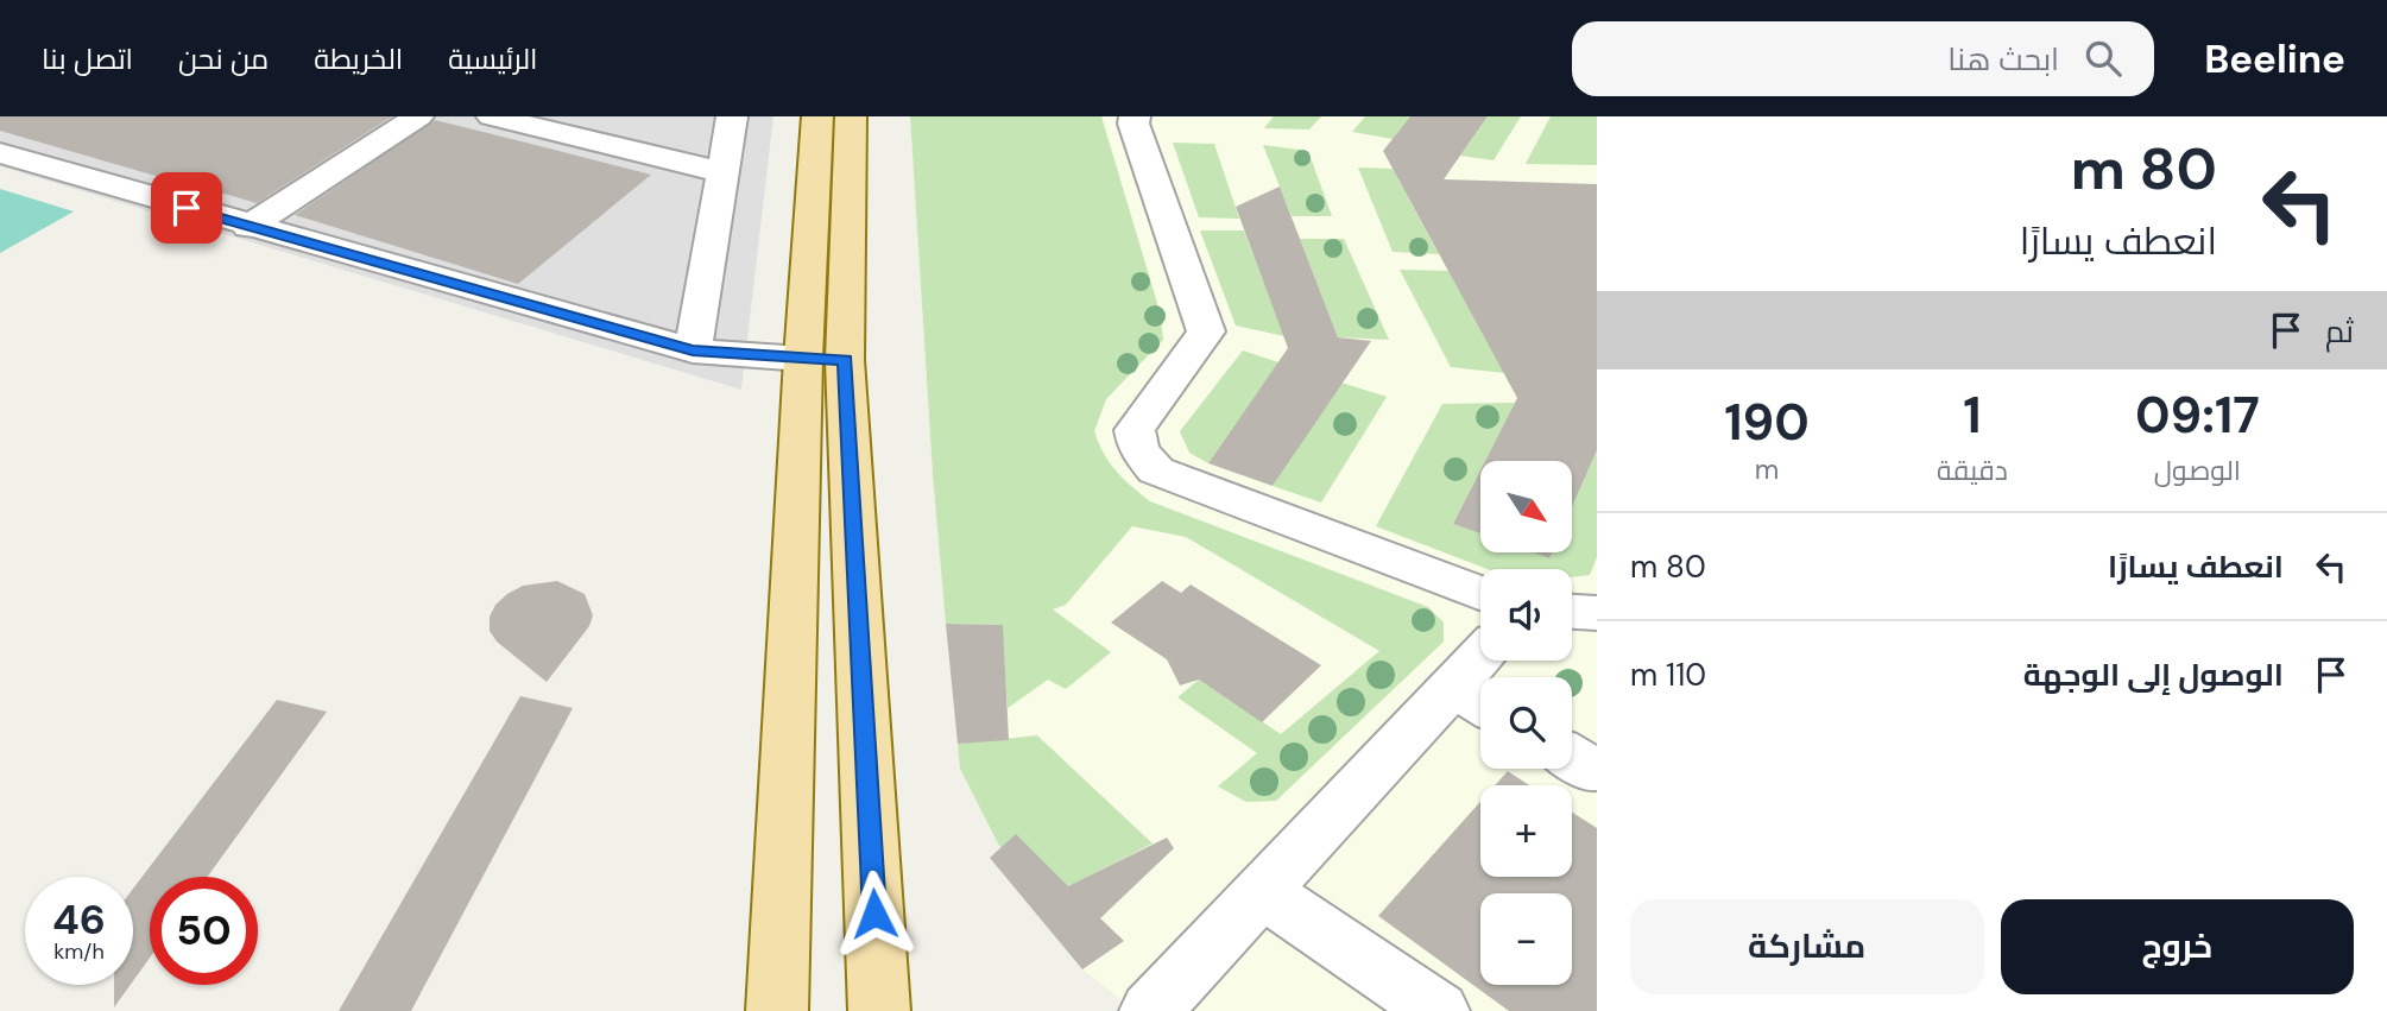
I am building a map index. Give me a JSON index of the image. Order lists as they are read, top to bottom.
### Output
{
  "north": "bottom right",
  "page": {
    "header": "Beeline",
    "search": "ابحث هنا",
    "nav": [
      "الرئيسية",
      "الخريطة",
      "من نحن",
      "اتصل بنا"
    ],
    "turn": ["80 m", "انعطف يسارًا"],
    "then": "ثم",
    "eta": [
      "09:17",
      "الوصول",
      "1",
      "دقيقة",
      "190",
      "m"
    ],
    "map_buttons": ["+", "−"],
    "list": [
      {
        "name": "انعطف يسارًا",
        "value": "80 m"
      },
      {
        "name": "الوصول إلى الوجهة",
        "value": "110 m"
      }
    ],
    "speed": "46 km/h",
    "limit": "50",
    "buttons": ["خروج", "مشاركة"]
  }
}
